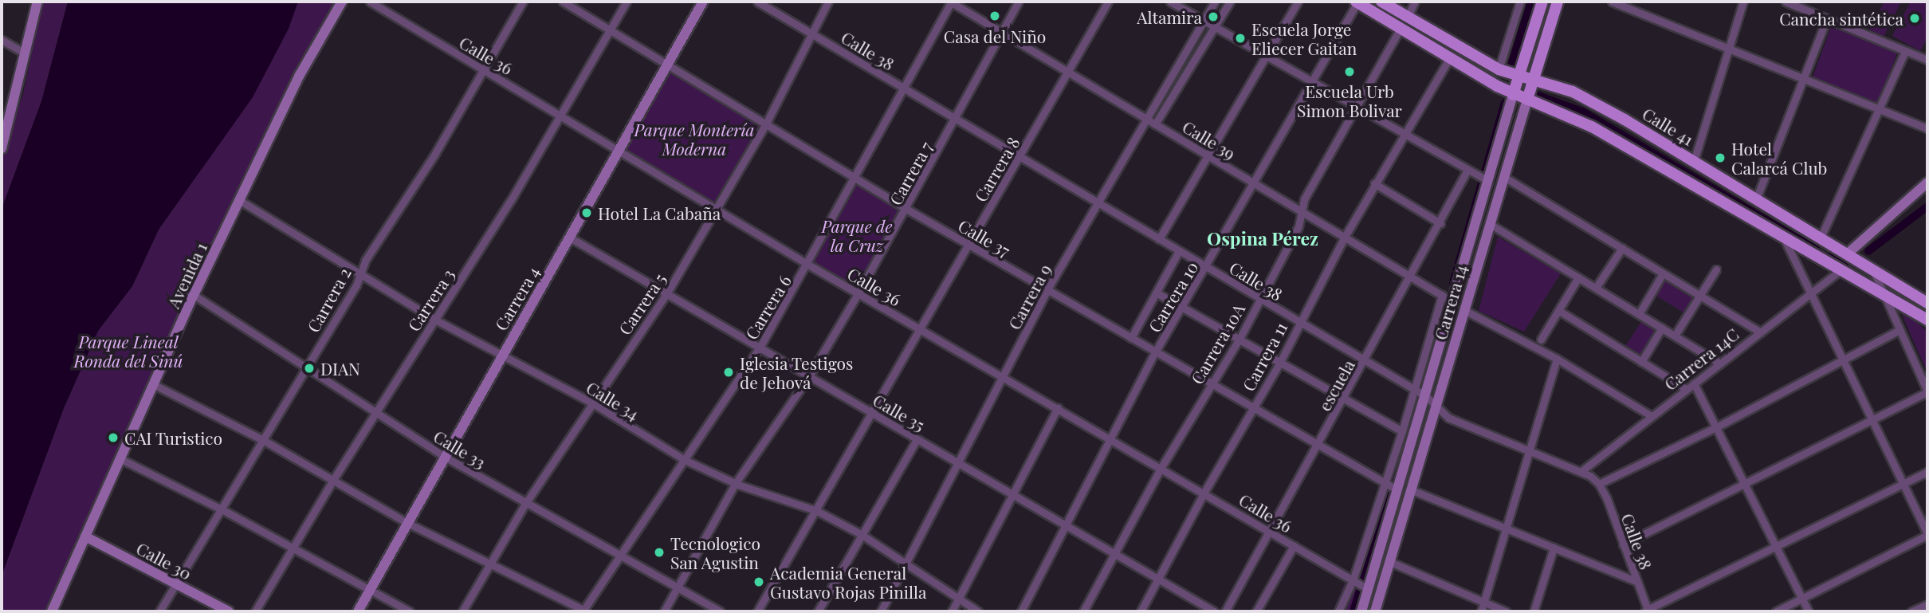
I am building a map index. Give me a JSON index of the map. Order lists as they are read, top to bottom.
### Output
{
  "streets": {
    "main road": ["Calle 41", "Carrera 14"],
    "street": [
      "Calle 38",
      "Calle 36",
      "Calle 39",
      "Carrera 8",
      "Carrera 7",
      "Calle 37",
      "Avenida 1",
      "Carrera 9",
      "Carrera 10",
      "Carrera 4",
      "Carrera 2",
      "Carrera 3",
      "Carrera 5",
      "Carrera 6",
      "Carrera 10A",
      "Carrera 11",
      "Carrera 14C",
      "escuela",
      "Calle 34",
      "Calle 35",
      "Calle 33",
      "Calle 30"
    ]
  },
  "crossings": [
    ["Calle 38", "Carrera 8"],
    ["Calle 38", "Carrera 7"],
    ["Calle 38", "Carrera 9"],
    ["Calle 38", "Carrera 10"],
    ["Calle 38", "Carrera 14"],
    ["Calle 38", "Carrera 5"],
    ["Calle 38", "Carrera 6"],
    ["Calle 38", "Carrera 10A"],
    ["Calle 38", "Carrera 11"],
    ["Calle 38", "Carrera 14C"],
    ["Calle 38", "escuela"],
    ["Calle 36", "Carrera 8"],
    ["Calle 36", "Carrera 7"],
    ["Calle 36", "Carrera 9"],
    ["Calle 36", "Carrera 10"],
    ["Calle 36", "Carrera 4"],
    ["Calle 36", "Carrera 2"],
    ["Calle 36", "Carrera 3"],
    ["Calle 36", "Carrera 14"],
    ["Calle 36", "Carrera 5"],
    ["Calle 36", "Carrera 6"],
    ["Calle 36", "Carrera 10A"],
    ["Calle 36", "Carrera 11"],
    ["Calle 36", "escuela"],
    ["Calle 41", "Carrera 14"],
    ["Calle 39", "Carrera 8"],
    ["Calle 39", "Carrera 7"],
    ["Calle 39", "Carrera 9"],
    ["Calle 39", "Carrera 10"],
    ["Calle 39", "Carrera 14"],
    ["Calle 39", "Carrera 6"],
    ["Calle 39", "Carrera 10A"],
    ["Calle 39", "Carrera 11"],
    ["Calle 39", "escuela"],
    ["Carrera 8", "Calle 37"],
    ["Carrera 8", "Calle 34"],
    ["Carrera 8", "Calle 35"],
    ["Carrera 7", "Calle 37"],
    ["Carrera 7", "Calle 34"],
    ["Carrera 7", "Calle 35"],
    ["Carrera 7", "Calle 33"],
    ["Calle 37", "Carrera 9"],
    ["Calle 37", "Carrera 10"],
    ["Calle 37", "Carrera 4"],
    ["Calle 37", "Carrera 3"],
    ["Calle 37", "Carrera 14"],
    ["Calle 37", "Carrera 5"],
    ["Calle 37", "Carrera 6"],
    ["Calle 37", "Carrera 10A"],
    ["Calle 37", "Carrera 11"],
    ["Calle 37", "escuela"],
    ["Avenida 1", "Calle 34"],
    ["Avenida 1", "Calle 33"],
    ["Avenida 1", "Calle 30"],
    ["Carrera 9", "Calle 34"],
    ["Carrera 9", "Calle 35"],
    ["Carrera 10", "Calle 35"],
    ["Carrera 4", "Calle 34"],
    ["Carrera 4", "Calle 35"],
    ["Carrera 4", "Calle 33"],
    ["Carrera 2", "Calle 34"],
    ["Carrera 2", "Calle 33"],
    ["Carrera 2", "Calle 30"],
    ["Carrera 3", "Calle 34"],
    ["Carrera 3", "Calle 33"],
    ["Carrera 5", "Calle 34"],
    ["Carrera 5", "Calle 35"],
    ["Carrera 5", "Calle 33"],
    ["Carrera 6", "Calle 34"],
    ["Carrera 6", "Calle 35"],
    ["Carrera 6", "Calle 33"],
    ["Carrera 10A", "Calle 35"],
    ["Carrera 11", "Calle 35"]
  ],
  "districts": ["Ospina Pérez"],
  "parks": ["Parque Montería Moderna", "Parque de la Cruz", "Parque Lineal Ronda del Sinú"],
  "places": [
    "Casa del Niño",
    "Altamira",
    "Cancha sintética",
    "Escuela Jorge Eliecer Gaitan",
    "Escuela Urb Simon Bolivar",
    "Hotel Calarcá Club",
    "Hotel La Cabaña",
    "DIAN",
    "Iglesia Testigos de Jehová",
    "CAI Turistico",
    "Tecnologico San Agustin",
    "Academia General Gustavo Rojas Pinilla"
  ]
}
